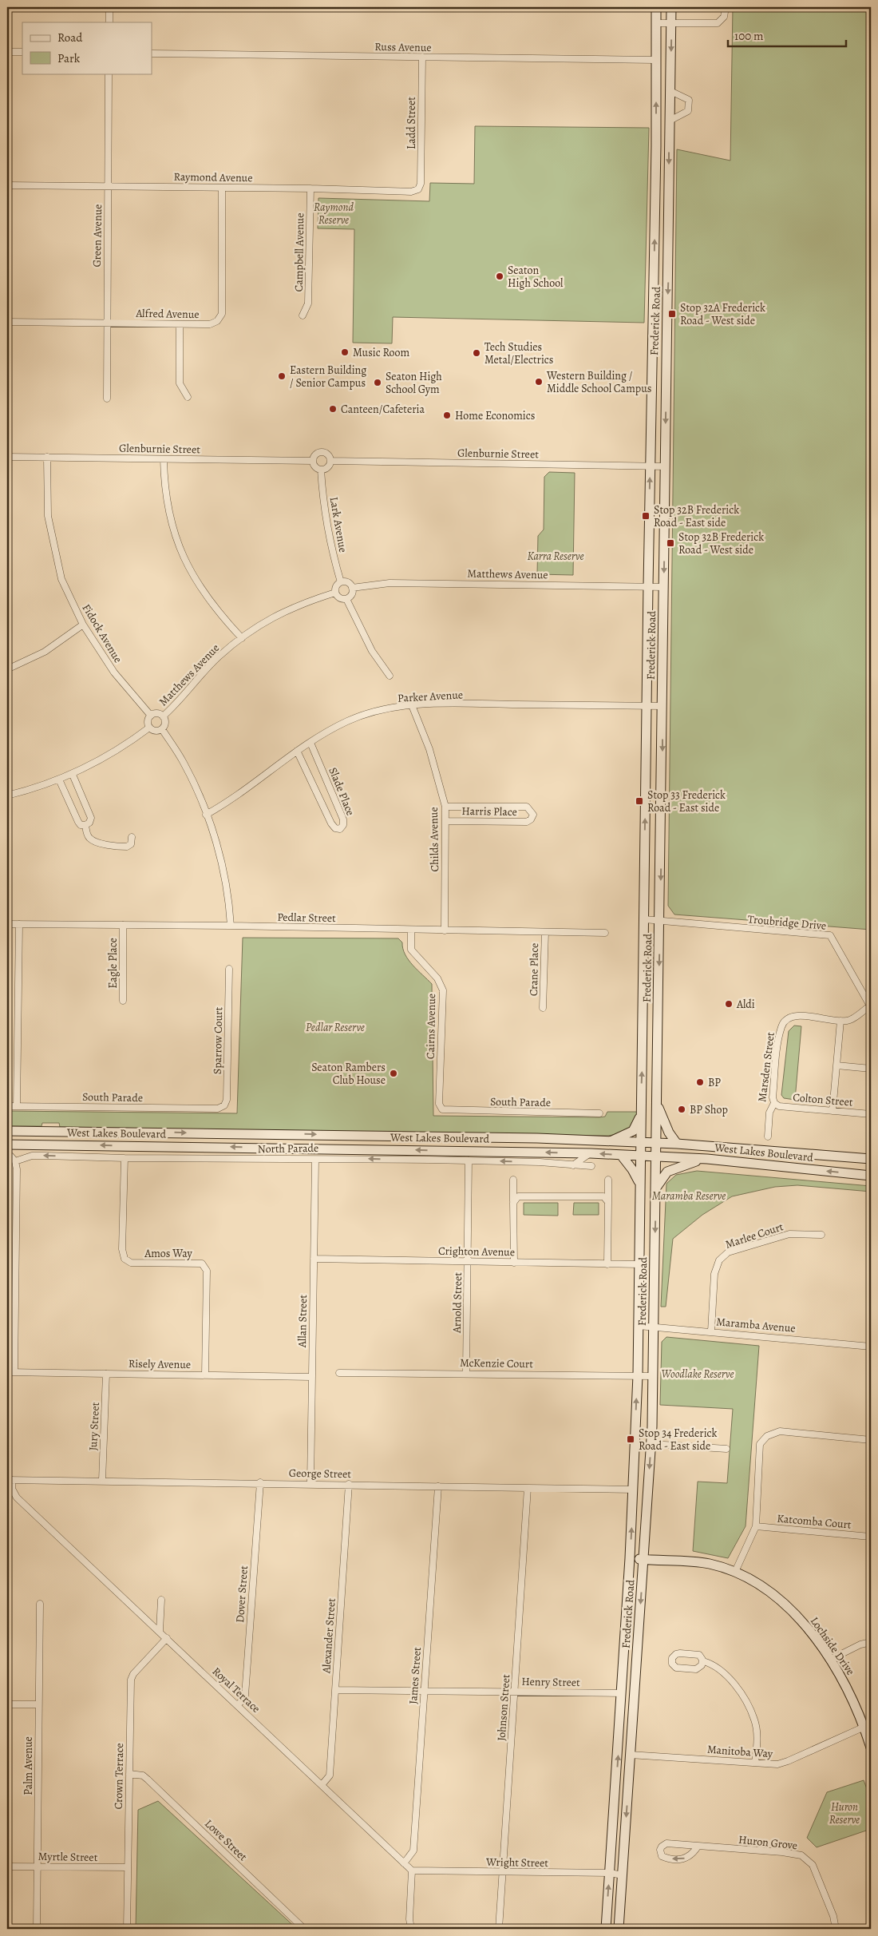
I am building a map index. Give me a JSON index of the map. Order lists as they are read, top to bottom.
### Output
{
  "streets": {
    "main road": ["Frederick Road", "West Lakes Boulevard", "Lochside Drive"],
    "street": [
      "Russ Avenue",
      "Ladd Street",
      "Raymond Avenue",
      "Green Avenue",
      "Campbell Avenue",
      "Alfred Avenue",
      "Glenburnie Street",
      "Lark Avenue",
      "Matthews Avenue",
      "Fidock Avenue",
      "Parker Avenue",
      "Slade Place",
      "Harris Place",
      "Childs Avenue",
      "Pedlar Street",
      "Troubridge Drive",
      "Eagle Place",
      "Crane Place",
      "Cairns Avenue",
      "Sparrow Court",
      "Marsden Street",
      "South Parade",
      "Colton Street",
      "North Parade",
      "Marlee Court",
      "Crighton Avenue",
      "Amos Way",
      "Arnold Street",
      "Allan Street",
      "Maramba Avenue",
      "McKenzie Court",
      "Risely Avenue",
      "Jury Street",
      "George Street",
      "Katcomba Court",
      "Dover Street",
      "Alexander Street",
      "James Street",
      "Henry Street",
      "Royal Terrace",
      "Johnson Street",
      "Manitoba Way",
      "Palm Avenue",
      "Crown Terrace",
      "Lowe Street",
      "Huron Grove",
      "Myrtle Street",
      "Wright Street"
    ]
  },
  "crossings": [
    ["Russ Avenue", "Ladd Street"],
    ["Russ Avenue", "Frederick Road"],
    ["Ladd Street", "Raymond Avenue"],
    ["Raymond Avenue", "Green Avenue"],
    ["Raymond Avenue", "Campbell Avenue"],
    ["Raymond Avenue", "Alfred Avenue"],
    ["Green Avenue", "Alfred Avenue"],
    ["Frederick Road", "Glenburnie Street"],
    ["Frederick Road", "Matthews Avenue"],
    ["Frederick Road", "Parker Avenue"],
    ["Frederick Road", "Troubridge Drive"],
    ["Frederick Road", "West Lakes Boulevard"],
    ["Frederick Road", "Crighton Avenue"],
    ["Frederick Road", "Maramba Avenue"],
    ["Frederick Road", "McKenzie Court"],
    ["Frederick Road", "George Street"],
    ["Frederick Road", "Lochside Drive"],
    ["Frederick Road", "Henry Street"],
    ["Frederick Road", "Manitoba Way"],
    ["Frederick Road", "Wright Street"],
    ["Glenburnie Street", "Lark Avenue"],
    ["Glenburnie Street", "Fidock Avenue"],
    ["Lark Avenue", "Matthews Avenue"],
    ["Matthews Avenue", "Fidock Avenue"],
    ["Parker Avenue", "Slade Place"],
    ["Parker Avenue", "Childs Avenue"],
    ["Harris Place", "Childs Avenue"],
    ["Childs Avenue", "Pedlar Street"],
    ["Pedlar Street", "Eagle Place"],
    ["Pedlar Street", "Crane Place"],
    ["Pedlar Street", "Cairns Avenue"],
    ["Troubridge Drive", "Marsden Street"],
    ["Cairns Avenue", "South Parade"],
    ["Sparrow Court", "South Parade"],
    ["Marsden Street", "Colton Street"],
    ["North Parade", "Amos Way"],
    ["North Parade", "Arnold Street"],
    ["North Parade", "Allan Street"],
    ["Marlee Court", "Maramba Avenue"],
    ["Crighton Avenue", "Arnold Street"],
    ["Crighton Avenue", "Allan Street"],
    ["Amos Way", "Risely Avenue"],
    ["Arnold Street", "McKenzie Court"],
    ["Allan Street", "Risely Avenue"],
    ["Allan Street", "George Street"],
    ["Risely Avenue", "Jury Street"],
    ["Jury Street", "George Street"],
    ["George Street", "Dover Street"],
    ["George Street", "Alexander Street"],
    ["George Street", "James Street"],
    ["George Street", "Royal Terrace"],
    ["George Street", "Johnson Street"],
    ["Dover Street", "Royal Terrace"],
    ["Alexander Street", "Henry Street"],
    ["Alexander Street", "Royal Terrace"],
    ["Lochside Drive", "Manitoba Way"],
    ["James Street", "Henry Street"],
    ["James Street", "Royal Terrace"],
    ["Henry Street", "Johnson Street"],
    ["Royal Terrace", "Crown Terrace"],
    ["Royal Terrace", "Wright Street"],
    ["Johnson Street", "Wright Street"],
    ["Palm Avenue", "Myrtle Street"],
    ["Crown Terrace", "Lowe Street"],
    ["Crown Terrace", "Myrtle Street"]
  ],
  "one_way": ["North Parade"],
  "parks": [
    "Raymond Reserve",
    "Karra Reserve",
    "Pedlar Reserve",
    "Maramba Reserve",
    "Woodlake Reserve",
    "Huron Reserve"
  ],
  "places": {
    "other": [
      "Seaton High School",
      "Music Room",
      "Tech Studies Metal/Electrics",
      "Eastern Building / Senior Campus",
      "Western Building / Middle School Campus",
      "Seaton High School Gym",
      "Canteen/Cafeteria",
      "Home Economics",
      "Aldi",
      "Seaton Rambers Club House",
      "BP",
      "BP Shop"
    ],
    "transit": [
      "Stop 32A Frederick Road - West side",
      "Stop 32B Frederick Road - East side",
      "Stop 32B Frederick Road - West side",
      "Stop 33 Frederick Road - East side",
      "Stop 34 Frederick Road - East side"
    ]
  },
  "legend": ["Road", "Park"],
  "scale_bar": "100 m"
}
